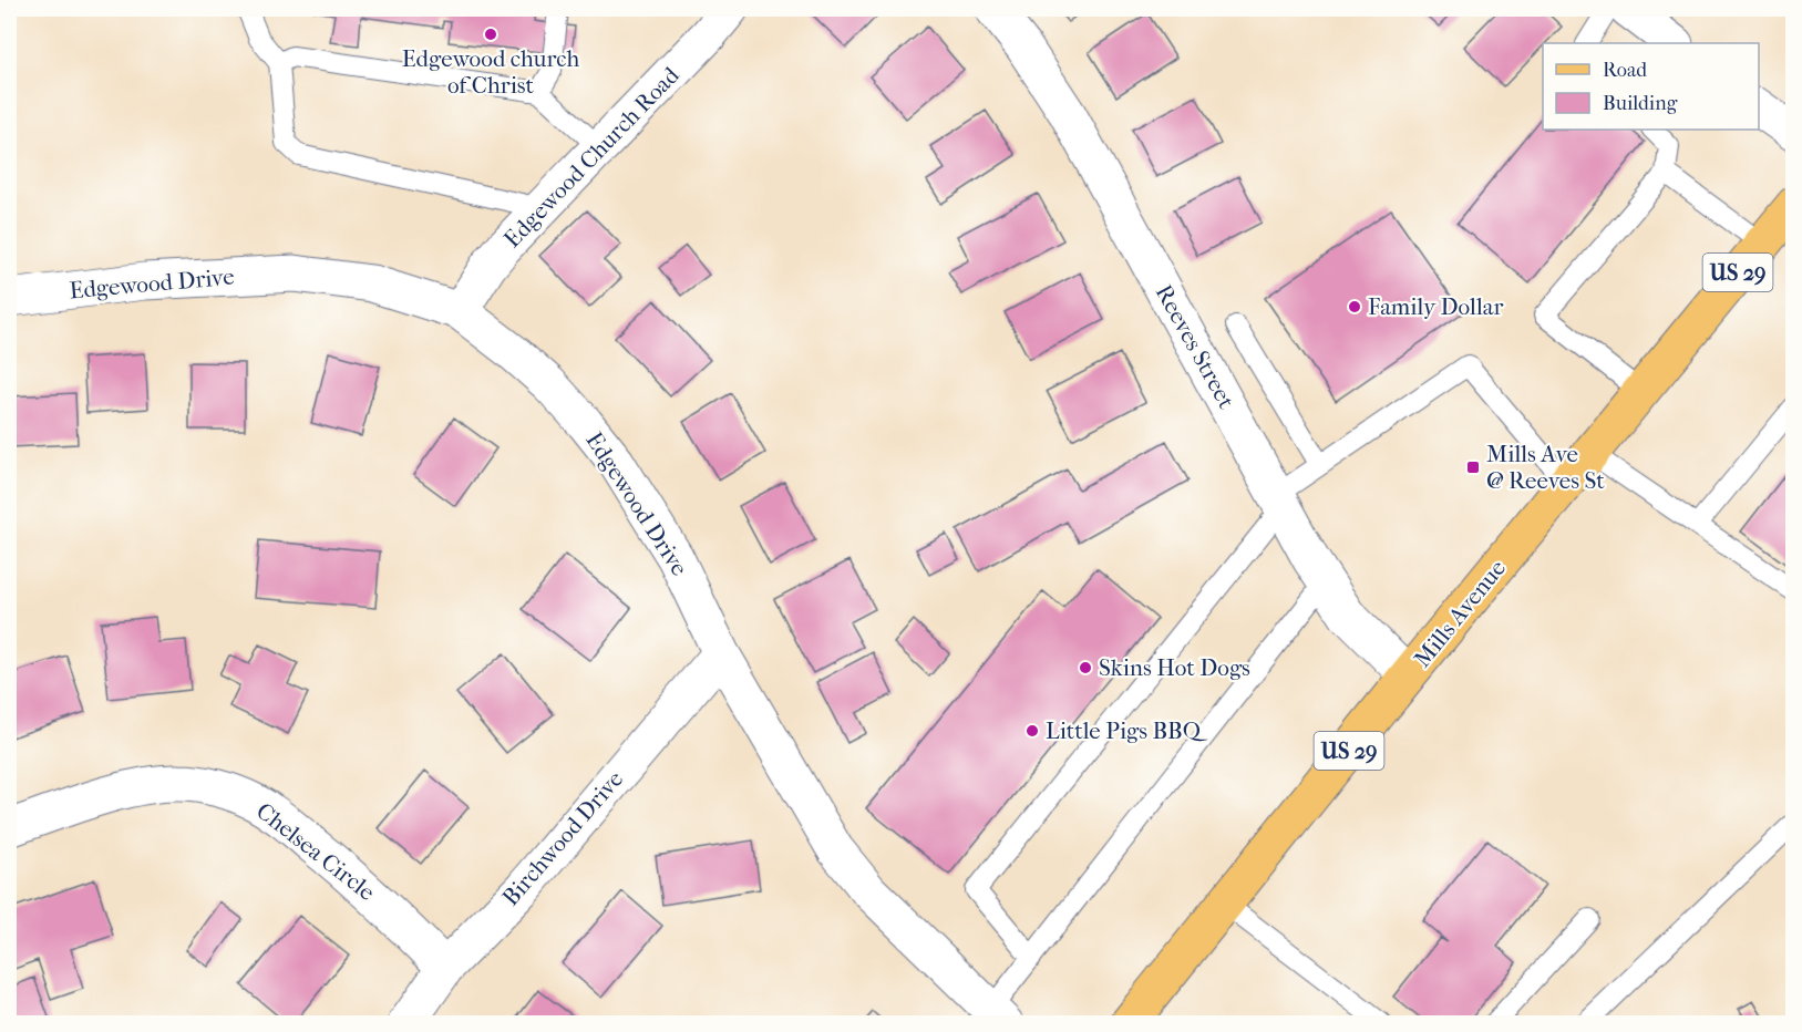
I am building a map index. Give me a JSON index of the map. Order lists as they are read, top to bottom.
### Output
{
  "streets": {
    "main road": ["US 29", "Mills Avenue"],
    "street": [
      "Edgewood Church Road",
      "Edgewood Drive",
      "Reeves Street",
      "Birchwood Drive",
      "Chelsea Circle"
    ]
  },
  "crossings": [
    ["Edgewood Church Road", "Edgewood Drive"],
    ["Edgewood Drive", "Birchwood Drive"],
    ["Reeves Street", "Mills Avenue"],
    ["Birchwood Drive", "Chelsea Circle"]
  ],
  "places": {
    "other": [
      "Edgewood church of Christ",
      "Family Dollar",
      "Skins Hot Dogs",
      "Little Pigs BBQ"
    ],
    "transit": ["Mills Ave @ Reeves St"]
  },
  "legend": ["Road", "Building"]
}
